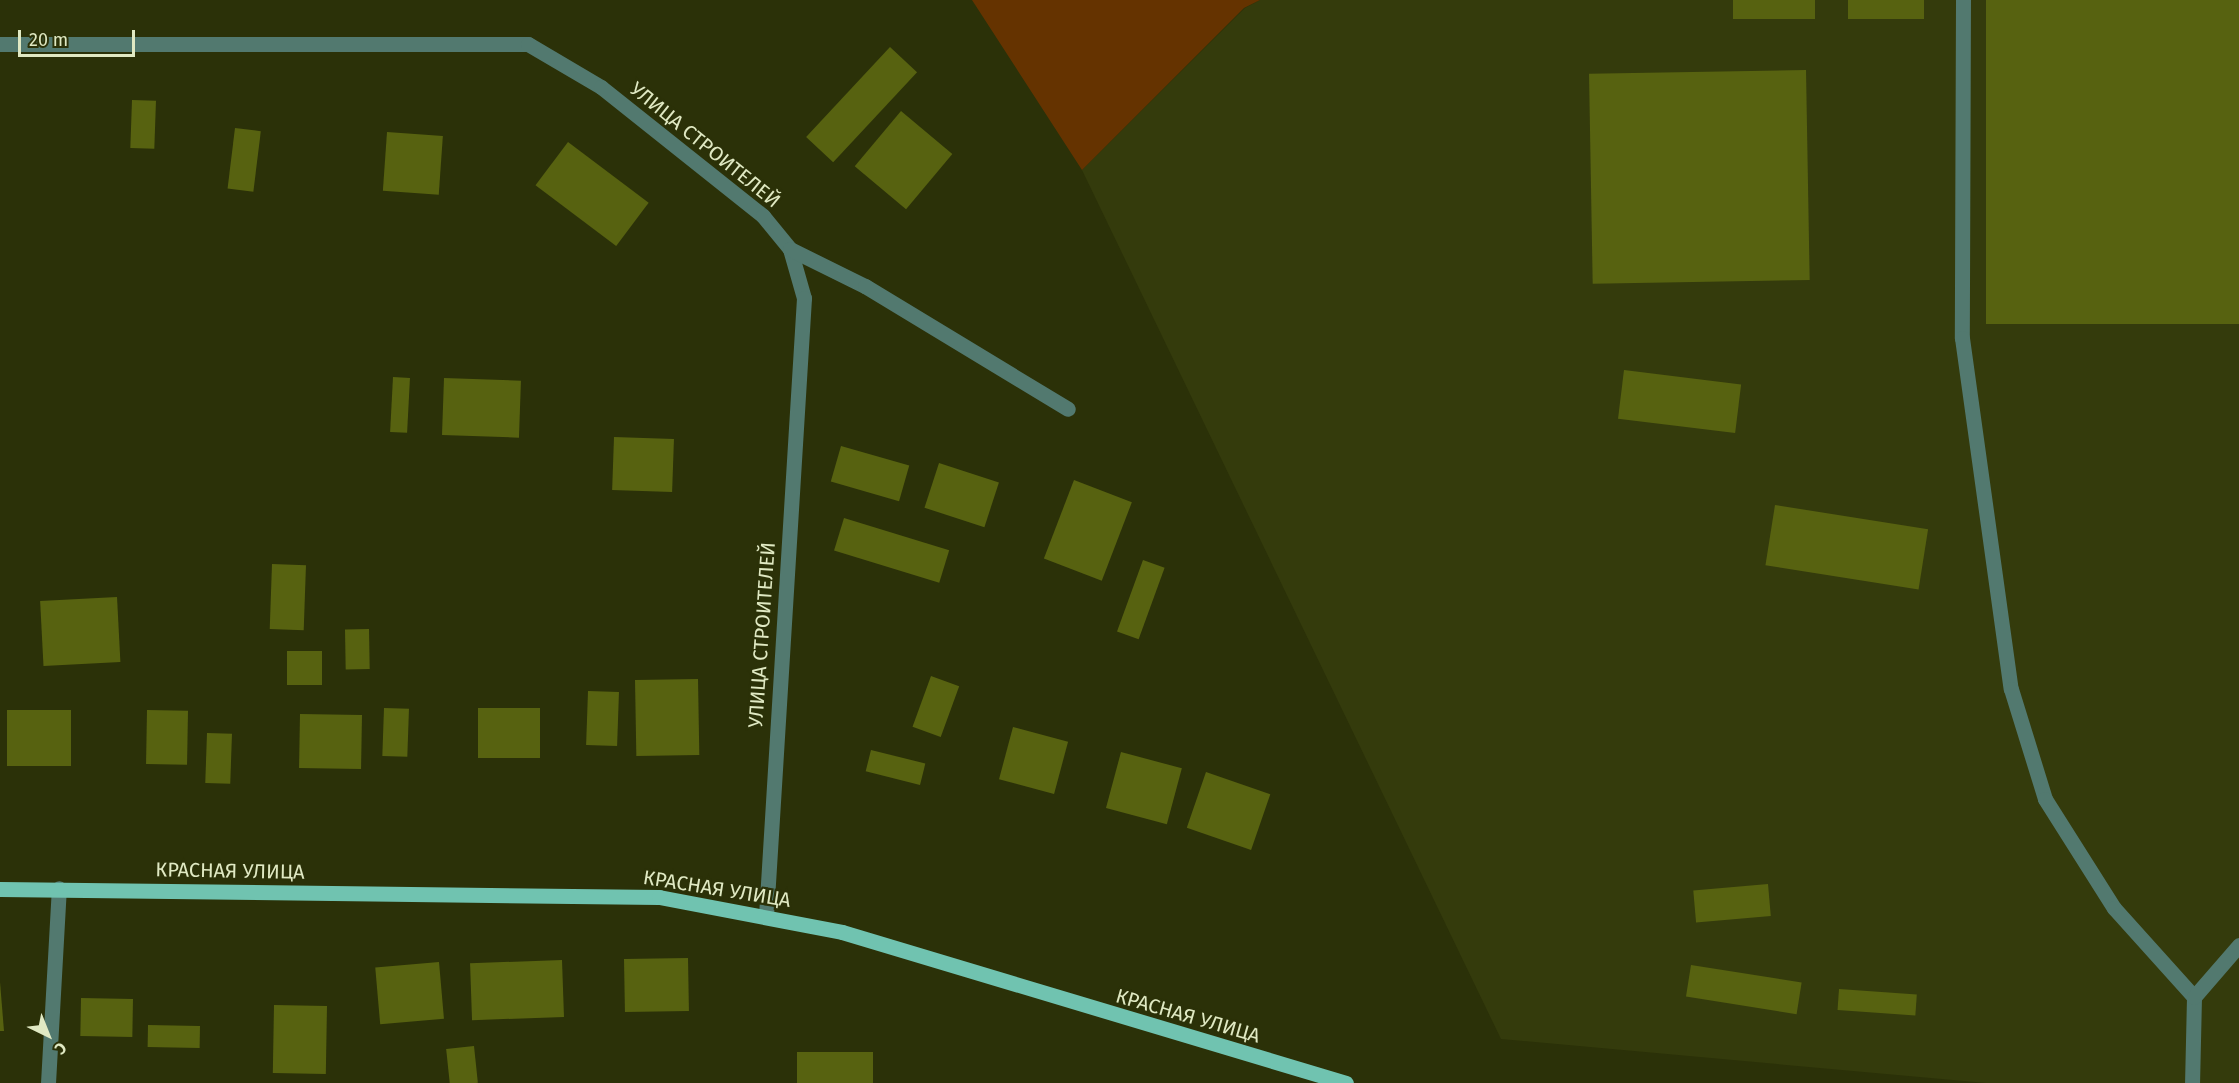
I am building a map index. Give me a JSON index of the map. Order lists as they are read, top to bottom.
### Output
{
  "streets": {
    "main road": ["КРАСНАЯ УЛИЦА"],
    "street": ["УЛИЦА СТРОИТЕЛЕЙ"]
  },
  "crossings": [
    ["УЛИЦА СТРОИТЕЛЕЙ", "КРАСНАЯ УЛИЦА"]
  ],
  "scale_bar": "20 m",
  "north": "bottom right"
}
